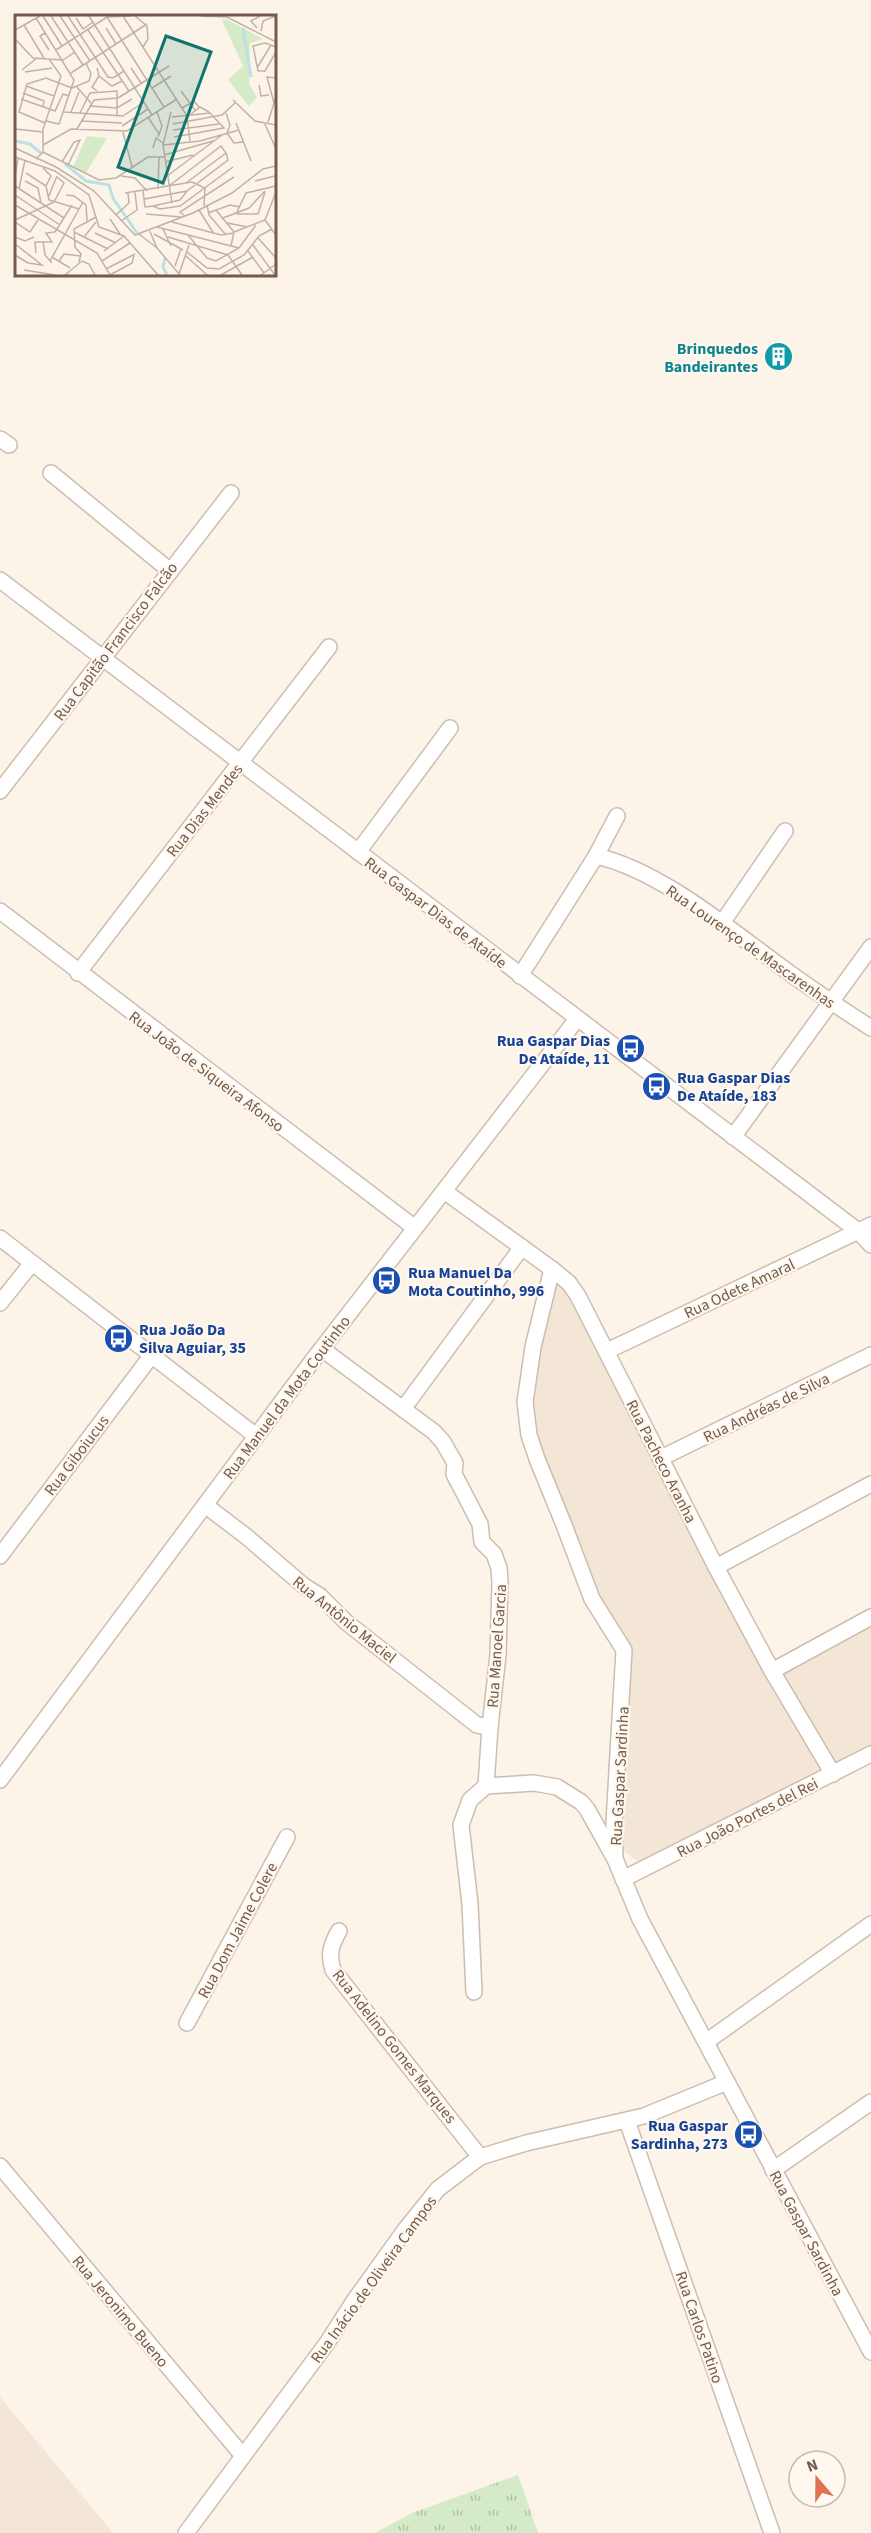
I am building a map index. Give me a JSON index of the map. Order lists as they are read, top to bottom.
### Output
{
  "streets": {
    "street": [
      "Rua Capitão Francisco Falcão",
      "Rua Dias Mendes",
      "Rua Gaspar Dias de Ataíde",
      "Rua Lourenço de Mascarenhas",
      "Rua João de Siqueira Afonso",
      "Rua Odete Amaral",
      "Rua Manuel da Mota Coutinho",
      "Rua Andréas de Silva",
      "Rua Giboiucus",
      "Rua Pacheco Aranha",
      "Rua Antônio Maciel",
      "Rua Manoel Garcia",
      "Rua Gaspar Sardinha",
      "Rua João Portes del Rei",
      "Rua Dom Jaime Colere",
      "Rua Adelino Gomes Marques",
      "Rua Inácio de Oliveira Campos",
      "Rua Jeronimo Bueno",
      "Rua Carlos Patino"
    ]
  },
  "crossings": [
    ["Rua Capitão Francisco Falcão", "Rua Gaspar Dias de Ataíde"],
    ["Rua Dias Mendes", "Rua Gaspar Dias de Ataíde"],
    ["Rua Dias Mendes", "Rua João de Siqueira Afonso"],
    ["Rua Gaspar Dias de Ataíde", "Rua Odete Amaral"],
    ["Rua Gaspar Dias de Ataíde", "Rua Manuel da Mota Coutinho"],
    ["Rua João de Siqueira Afonso", "Rua Manuel da Mota Coutinho"],
    ["Rua Odete Amaral", "Rua Pacheco Aranha"],
    ["Rua Manuel da Mota Coutinho", "Rua Pacheco Aranha"],
    ["Rua Manuel da Mota Coutinho", "Rua Antônio Maciel"],
    ["Rua Andréas de Silva", "Rua Pacheco Aranha"],
    ["Rua Pacheco Aranha", "Rua Gaspar Sardinha"],
    ["Rua Pacheco Aranha", "Rua João Portes del Rei"],
    ["Rua Antônio Maciel", "Rua Manoel Garcia"],
    ["Rua Gaspar Sardinha", "Rua João Portes del Rei"],
    ["Rua Gaspar Sardinha", "Rua Inácio de Oliveira Campos"],
    ["Rua Adelino Gomes Marques", "Rua Inácio de Oliveira Campos"],
    ["Rua Inácio de Oliveira Campos", "Rua Jeronimo Bueno"],
    ["Rua Inácio de Oliveira Campos", "Rua Carlos Patino"]
  ],
  "places": {
    "building": ["Brinquedos Bandeirantes"],
    "bus stop": [
      "Rua Gaspar Dias De Ataíde, 11",
      "Rua Gaspar Dias De Ataíde, 183",
      "Rua Manuel Da Mota Coutinho, 996",
      "Rua João Da Silva Aguiar, 35",
      "Rua Gaspar Sardinha, 273"
    ]
  },
  "north": "top"
}
